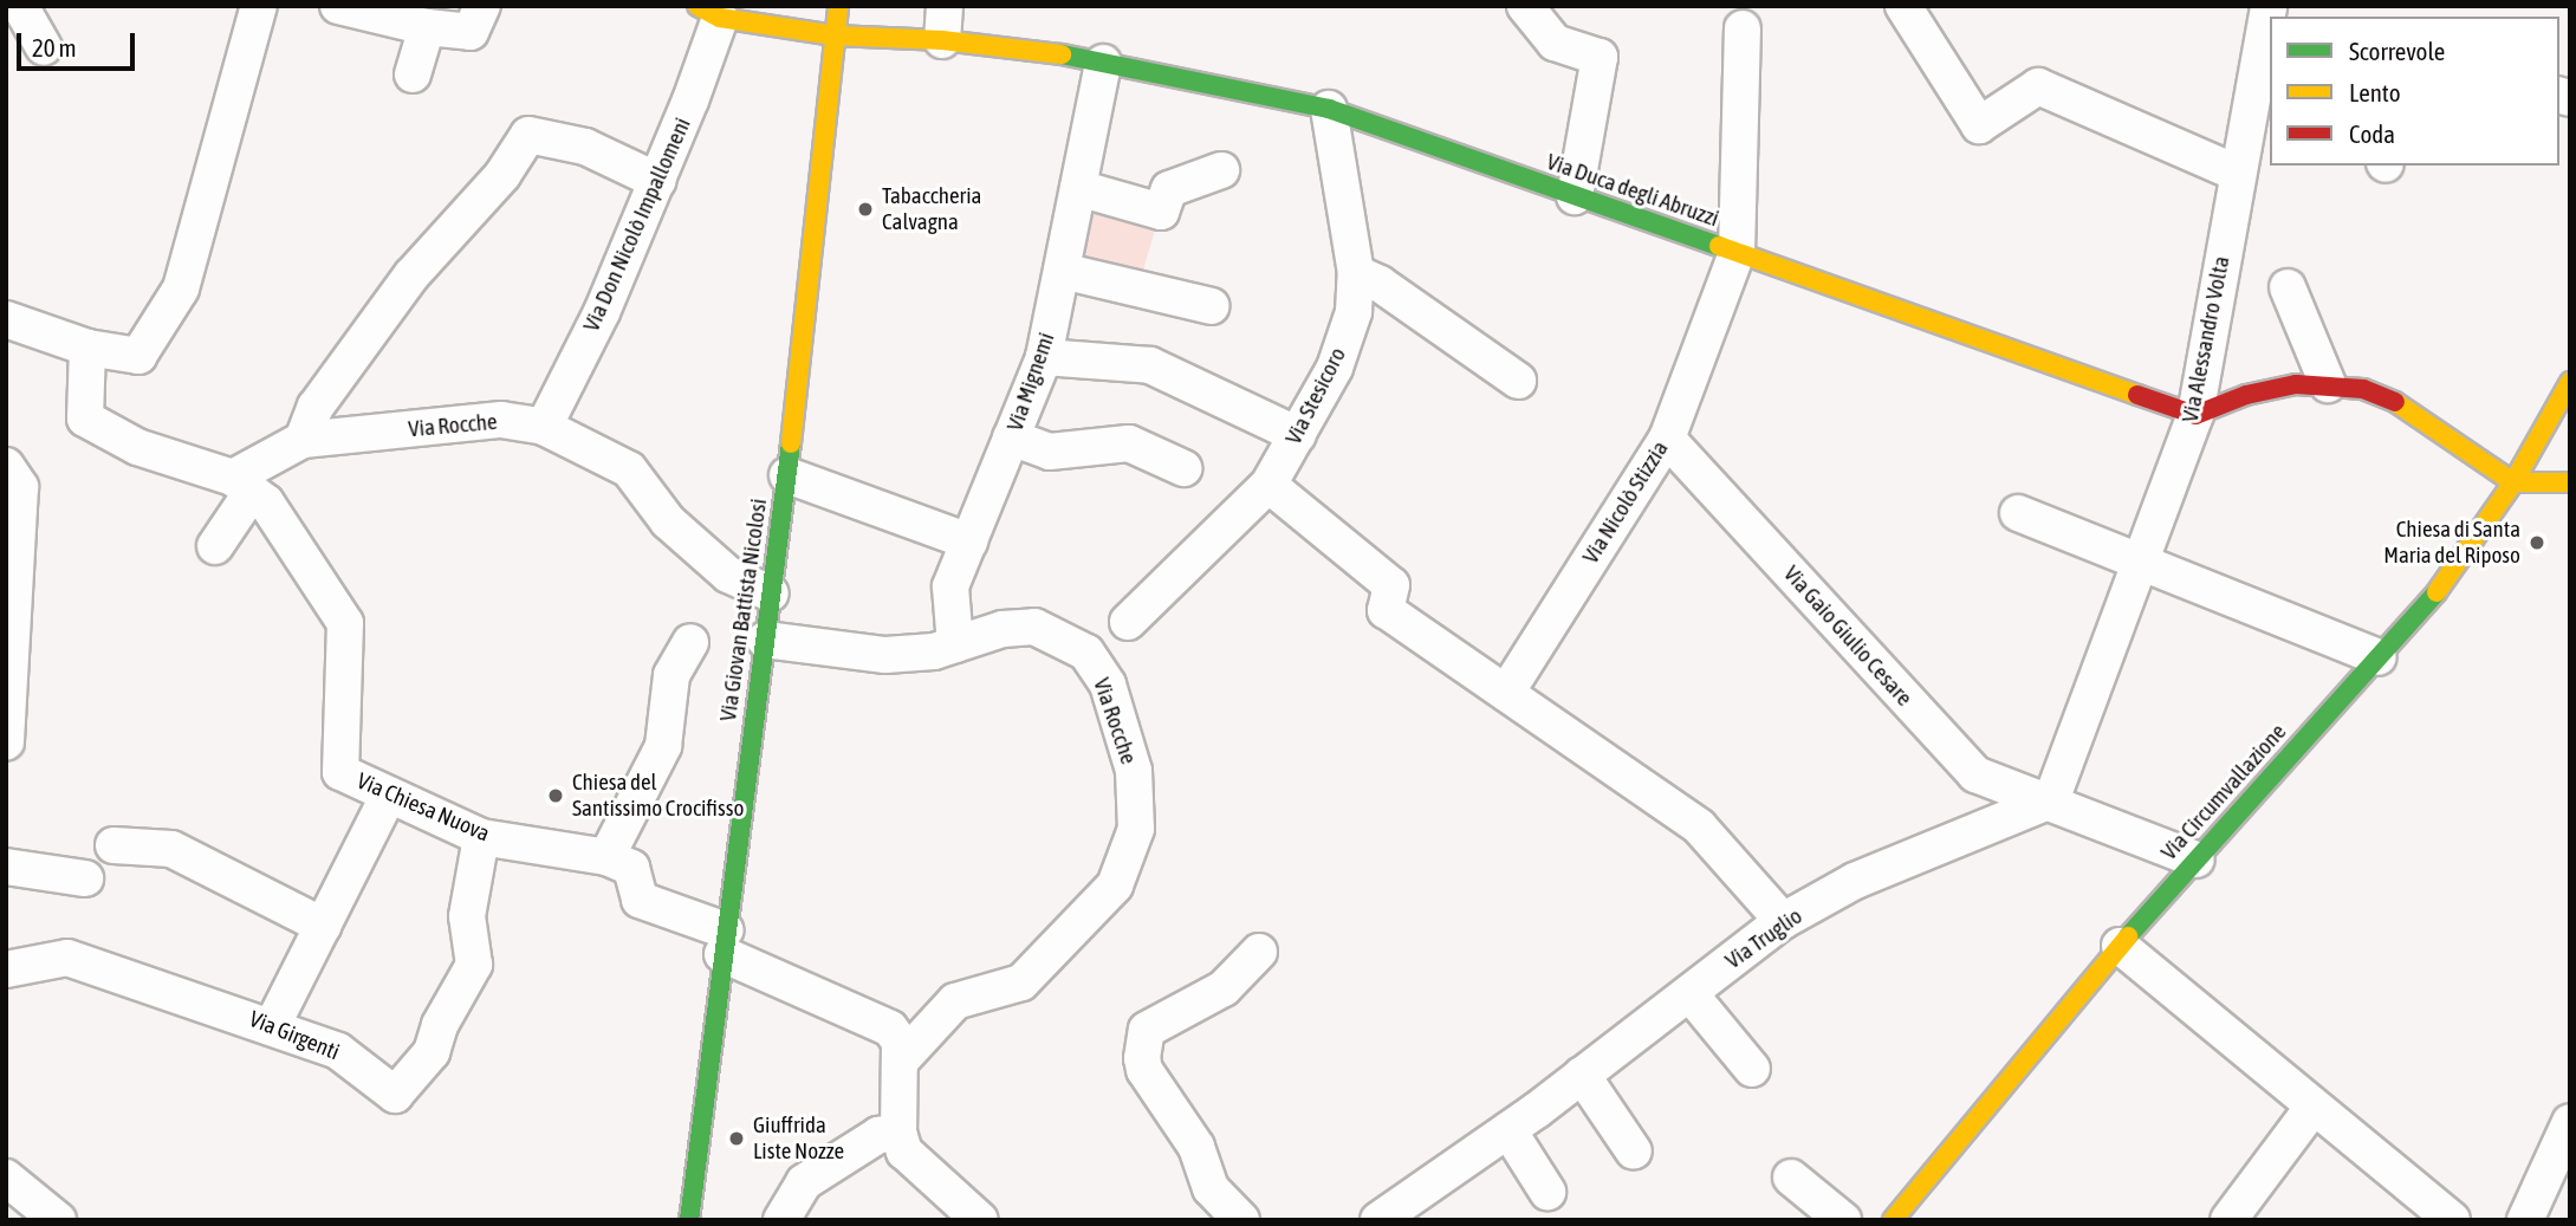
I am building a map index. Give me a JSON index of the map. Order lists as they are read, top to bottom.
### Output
{
  "streets": {
    "street": [
      "Via Duca degli Abruzzi",
      "Via Don Nicolò Impallomeni",
      "Via Alessandro Volta",
      "Via Mignemi",
      "Via Stesicoro",
      "Via Rocche",
      "Via Nicolò Stizzia",
      "Via Giovan Battista Nicolosi",
      "Via Gaio Giulio Cesare",
      "Via Circumvallazione",
      "Via Chiesa Nuova",
      "Via Truglio",
      "Via Girgenti"
    ]
  },
  "crossings": [
    ["Via Duca degli Abruzzi", "Via Don Nicolò Impallomeni"],
    ["Via Duca degli Abruzzi", "Via Alessandro Volta"],
    ["Via Duca degli Abruzzi", "Via Mignemi"],
    ["Via Duca degli Abruzzi", "Via Stesicoro"],
    ["Via Duca degli Abruzzi", "Via Nicolò Stizzia"],
    ["Via Duca degli Abruzzi", "Via Giovan Battista Nicolosi"],
    ["Via Don Nicolò Impallomeni", "Via Rocche"],
    ["Via Alessandro Volta", "Via Gaio Giulio Cesare"],
    ["Via Alessandro Volta", "Via Truglio"],
    ["Via Mignemi", "Via Rocche"],
    ["Via Rocche", "Via Giovan Battista Nicolosi"],
    ["Via Rocche", "Via Chiesa Nuova"],
    ["Via Nicolò Stizzia", "Via Gaio Giulio Cesare"],
    ["Via Gaio Giulio Cesare", "Via Truglio"],
    ["Via Chiesa Nuova", "Via Girgenti"]
  ],
  "places": [
    "Tabaccheria Calvagna",
    "Chiesa di Santa Maria del Riposo",
    "Chiesa del Santissimo Crocifisso",
    "Giuffrida Liste Nozze"
  ],
  "legend": ["Scorrevole", "Lento", "Coda"],
  "scale_bar": "20 m"
}
